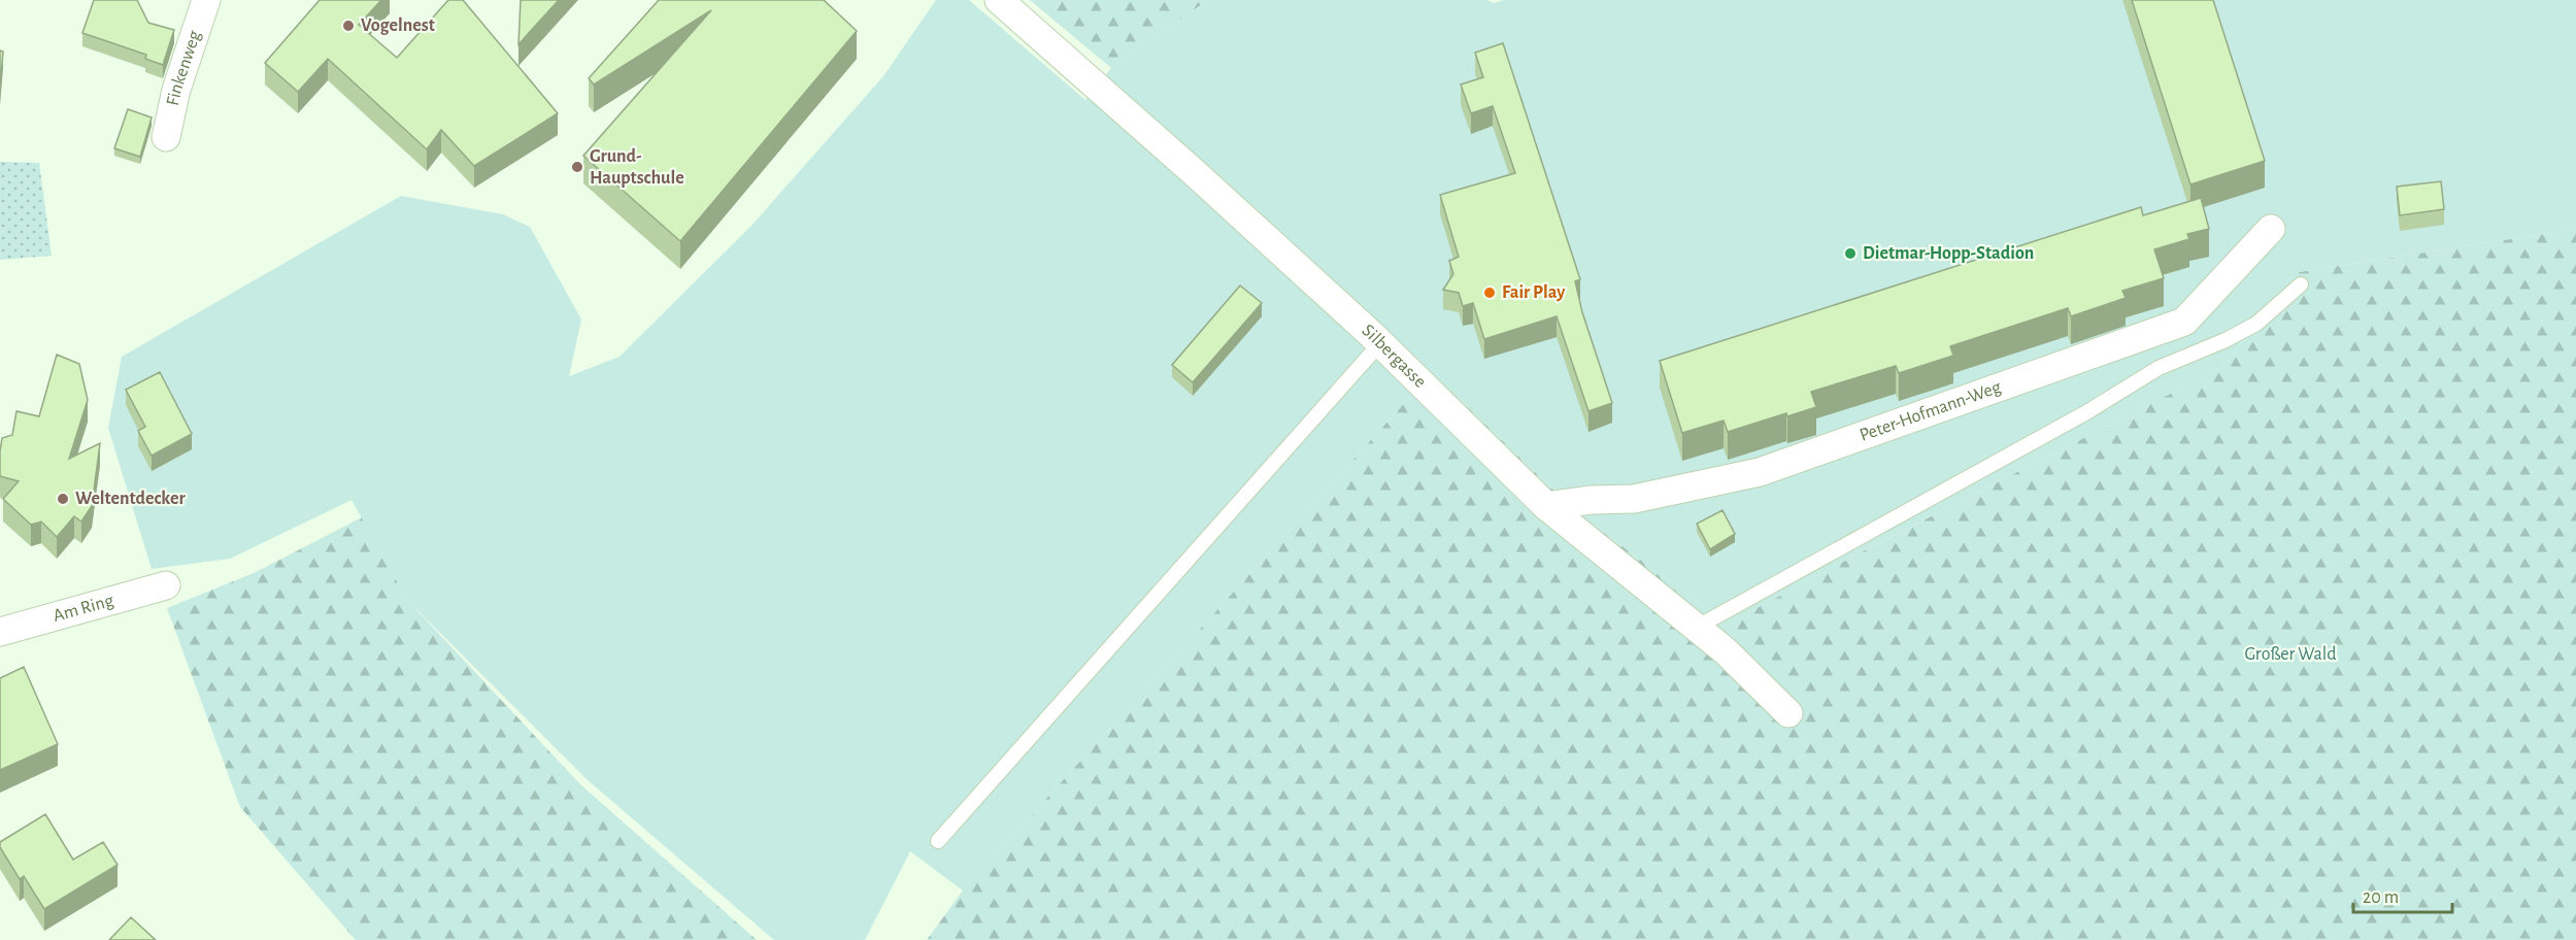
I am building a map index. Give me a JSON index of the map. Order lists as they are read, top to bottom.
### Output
{
  "streets": {
    "street": [
      "Finkenweg",
      "Silbergasse",
      "Peter-Hofmann-Weg",
      "Am Ring"
    ]
  },
  "crossings": [
    ["Silbergasse", "Peter-Hofmann-Weg"]
  ],
  "parks": ["Großer Wald"],
  "places": [
    "Vogelnest",
    "Grund- Hauptschule",
    "Dietmar-Hopp-Stadion",
    "Fair Play",
    "Weltentdecker"
  ],
  "scale_bar": "20 m"
}
